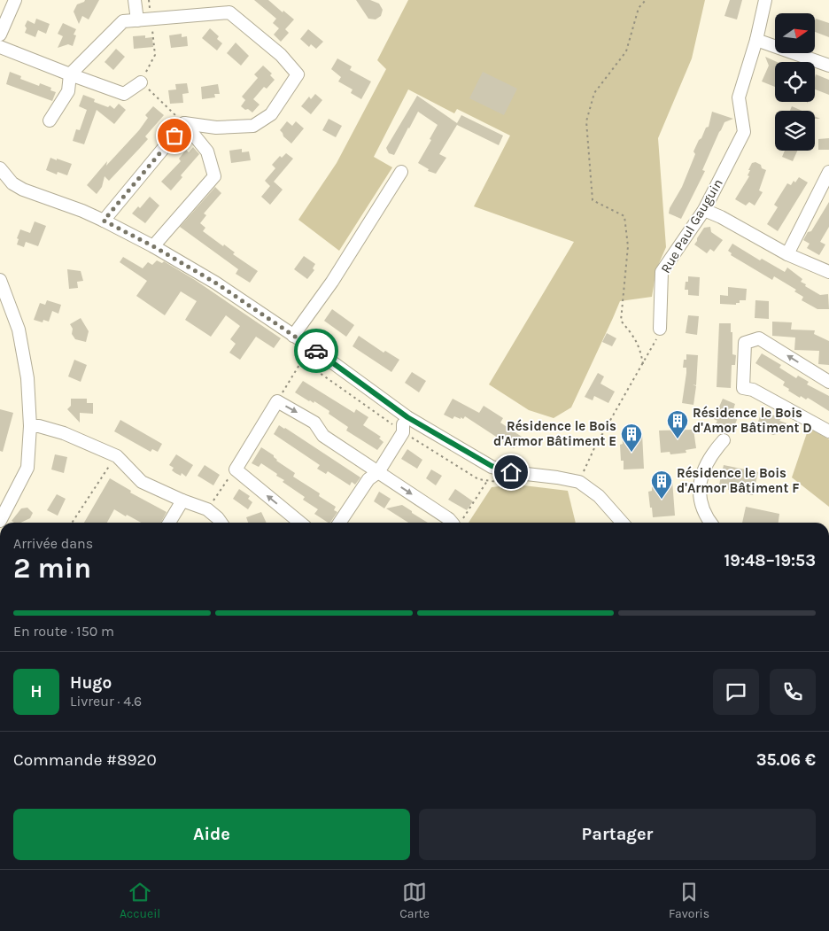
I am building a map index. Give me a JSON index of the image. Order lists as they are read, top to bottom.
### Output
{
  "streets": {
    "street": ["Rue Paul Gauguin"]
  },
  "places": {
    "building": ["Résidence le Bois d'Amor Bâtiment D", "Résidence le Bois d'Armor Bâtiment E", "Résidence le Bois d'Armor Bâtiment F"]
  },
  "north": "right",
  "page": {
    "heading": ["2 min", "Arrivée dans", "19:48–19:53"],
    "panel": [
      "Hugo",
      "Livreur · 4.6",
      "Commande #8920",
      "35.06 €"
    ],
    "bar": "En route · 150 m",
    "round": "H",
    "buttons": ["Aide", "Partager"],
    "tabs": ["Accueil", "Carte", "Favoris"]
  }
}
